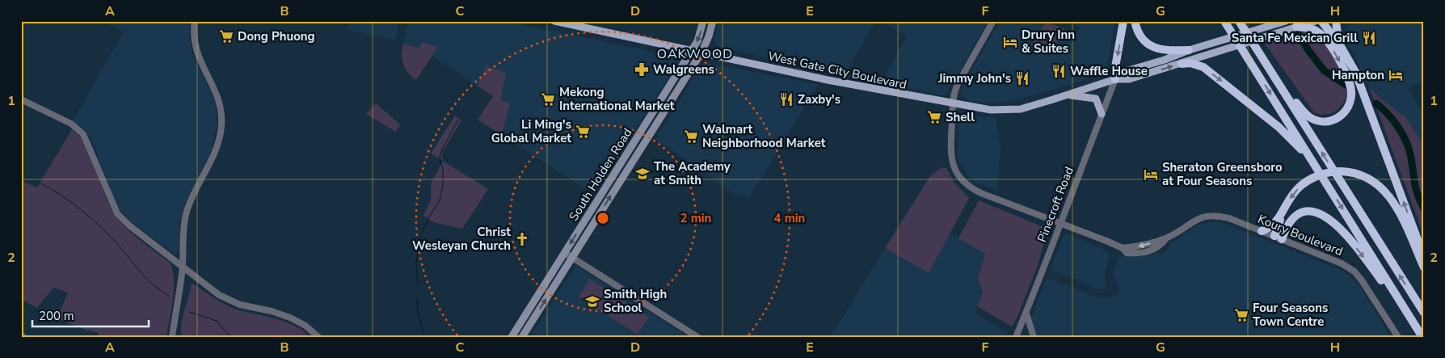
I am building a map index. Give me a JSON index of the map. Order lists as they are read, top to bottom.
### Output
{
  "streets": {
    "main road": ["West Gate City Boulevard", "South Holden Road"],
    "street": ["Pinecroft Road", "Koury Boulevard"]
  },
  "crossings": [
    ["West Gate City Boulevard", "South Holden Road"],
    ["West Gate City Boulevard", "Pinecroft Road"],
    ["West Gate City Boulevard", "Koury Boulevard"],
    ["Pinecroft Road", "Koury Boulevard"]
  ],
  "districts": ["OAKWOOD"],
  "places": {
    "supermarket": [
      "Dong Phuong",
      "Mekong International Market",
      "Shell",
      "Li Ming's Global Market",
      "Walmart Neighborhood Market",
      "Four Seasons Town Centre"
    ],
    "restaurant": [
      "Santa Fe Mexican Grill",
      "Waffle House",
      "Jimmy John's",
      "Zaxby's"
    ],
    "hotel": ["Drury Inn & Suites", "Hampton", "Sheraton Greensboro at Four Seasons"],
    "pharmacy": ["Walgreens"],
    "school or university": ["The Academy at Smith", "Smith High School"],
    "church": ["Christ Wesleyan Church"]
  },
  "scale_bar": "200 m",
  "grid": {
    "columns": [
      "A",
      "B",
      "C",
      "D",
      "E",
      "F",
      "G",
      "H"
    ],
    "rows": ["1", "2"]
  },
  "rings": ["2 min", "4 min"]
}
